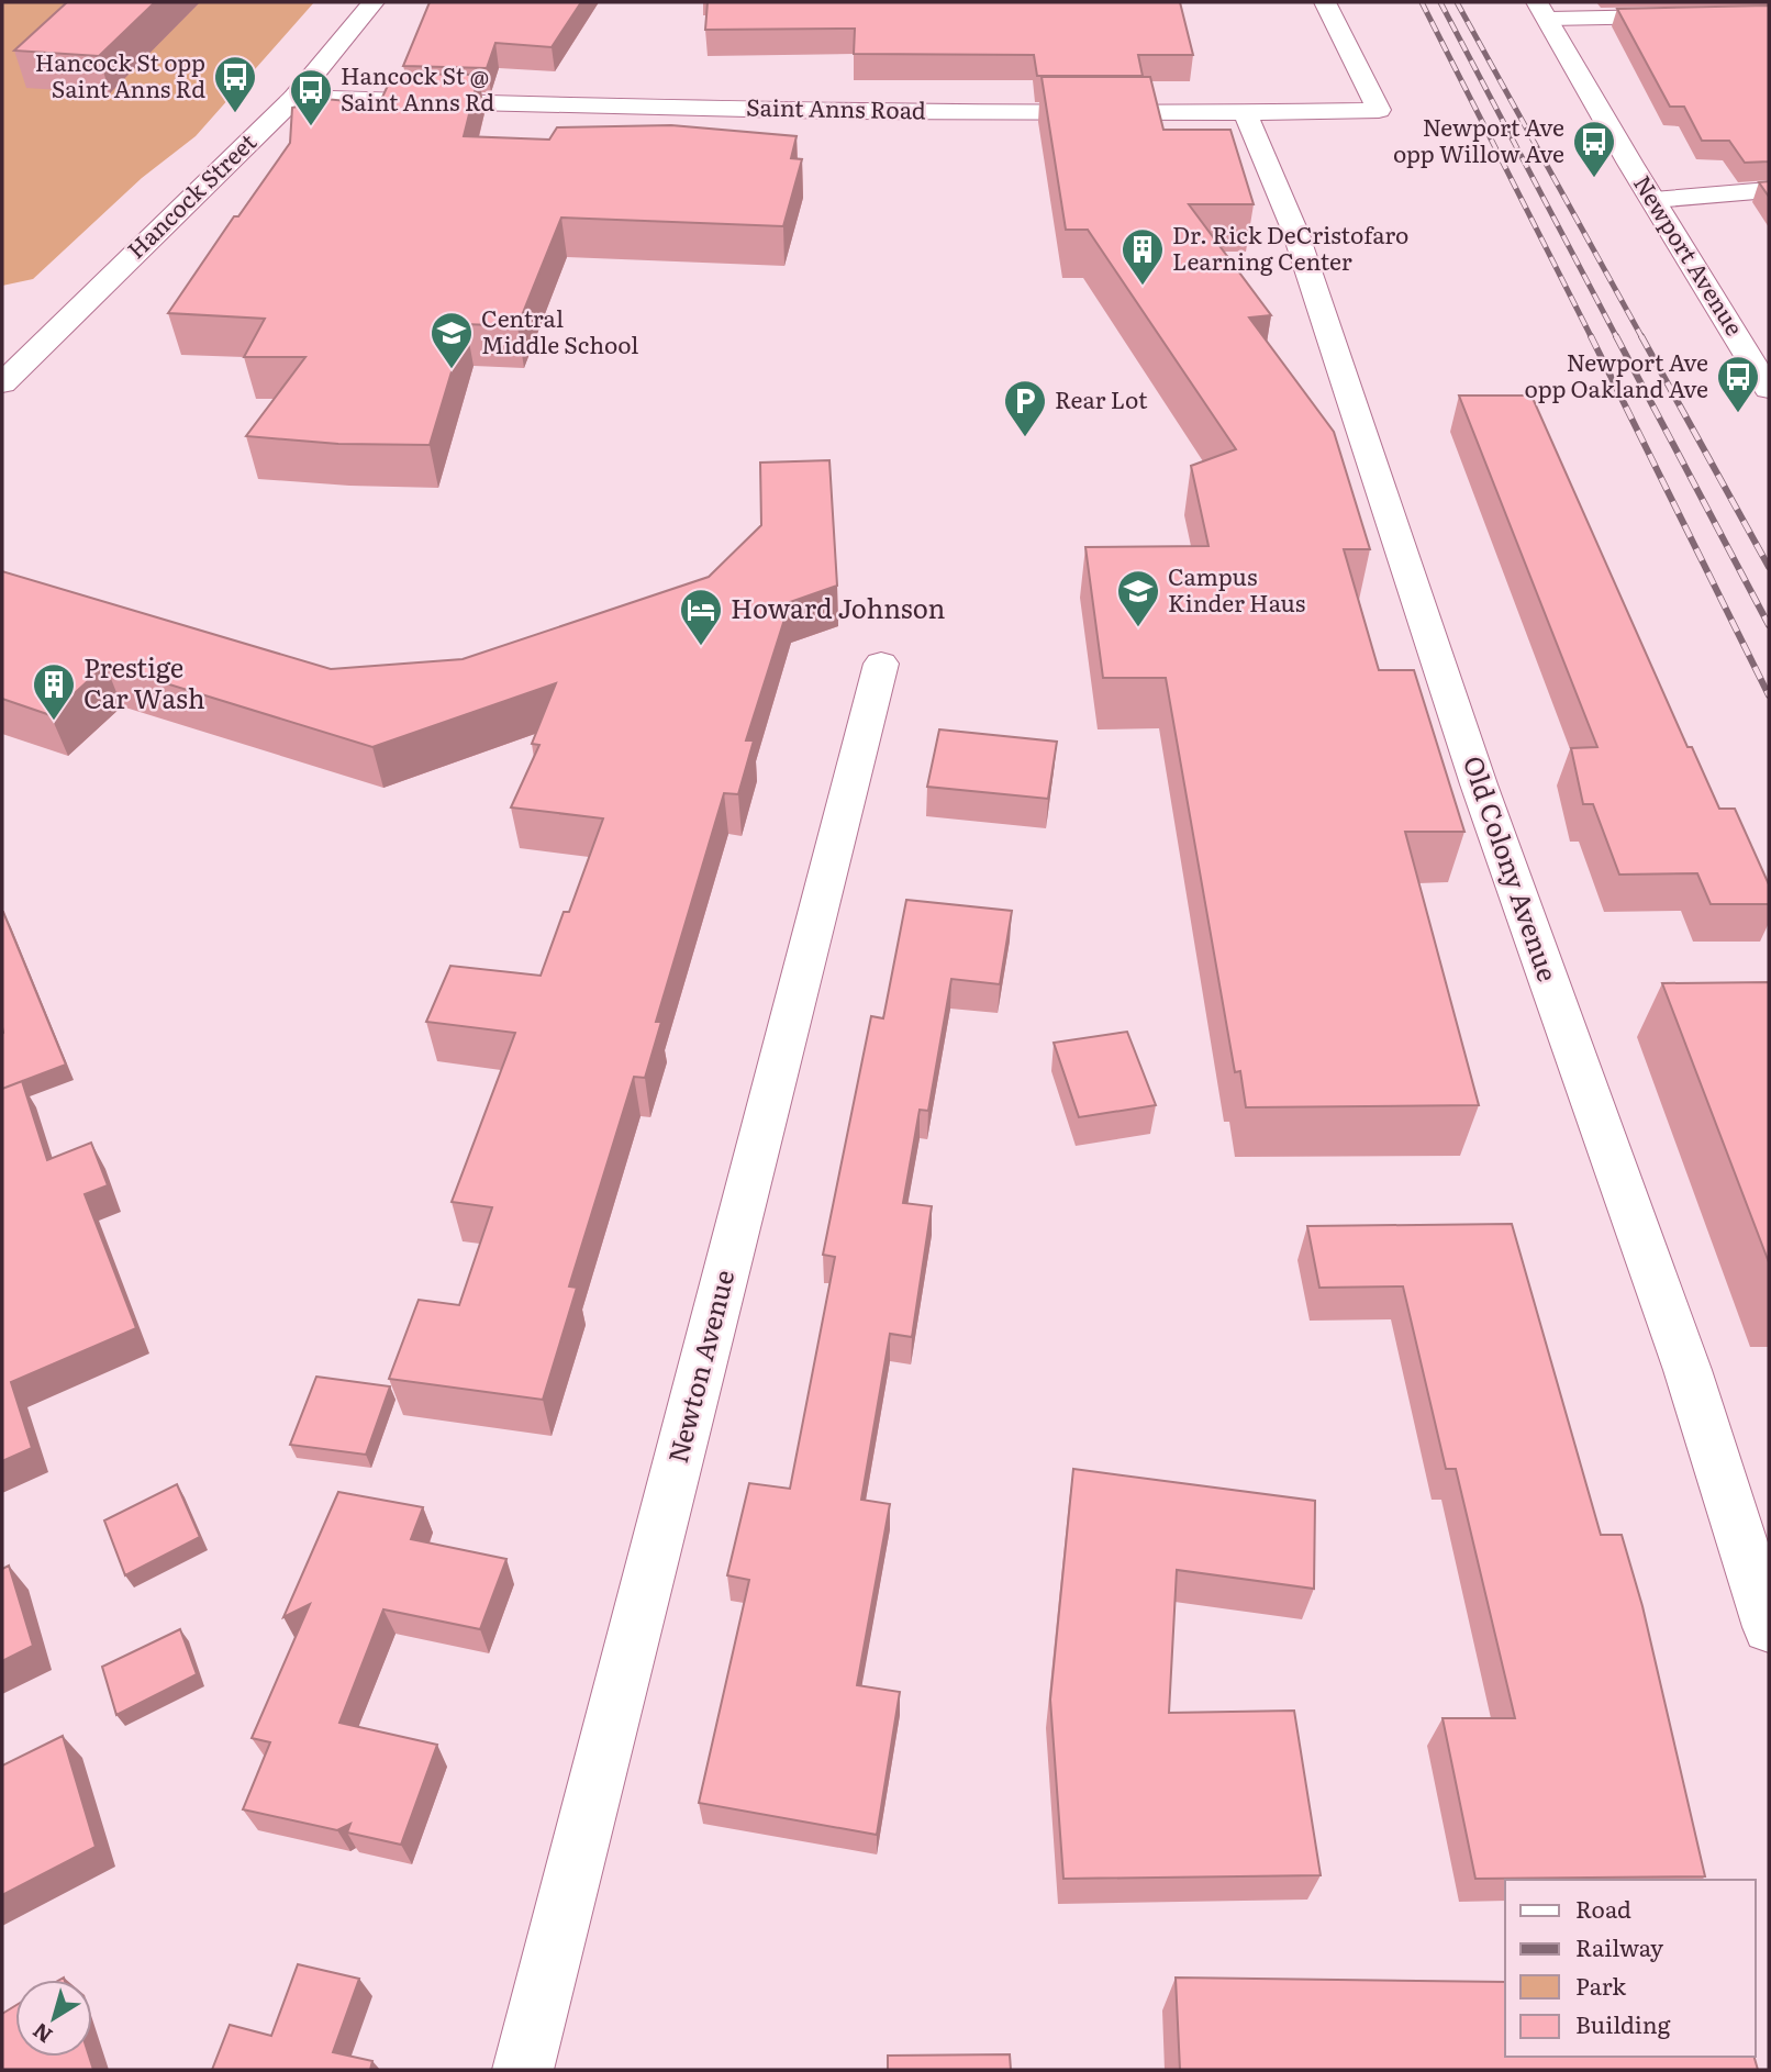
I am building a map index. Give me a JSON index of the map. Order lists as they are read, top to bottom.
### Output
{
  "streets": {
    "street": [
      "Saint Anns Road",
      "Hancock Street",
      "Newport Avenue",
      "Old Colony Avenue",
      "Newton Avenue"
    ]
  },
  "crossings": [
    ["Saint Anns Road", "Hancock Street"],
    ["Saint Anns Road", "Old Colony Avenue"]
  ],
  "places": {
    "bus stop": [
      "Hancock St opp Saint Anns Rd",
      "Hancock St @ Saint Anns Rd",
      "Newport Ave opp Willow Ave",
      "Newport Ave opp Oakland Ave"
    ],
    "building": ["Dr. Rick DeCristofaro Learning Center", "Prestige Car Wash"],
    "school or university": ["Central Middle School", "Campus Kinder Haus"],
    "parking": ["Rear Lot"],
    "hotel": ["Howard Johnson"]
  },
  "legend": [
    "Road",
    "Railway",
    "Park",
    "Building"
  ],
  "north": "bottom left"
}
